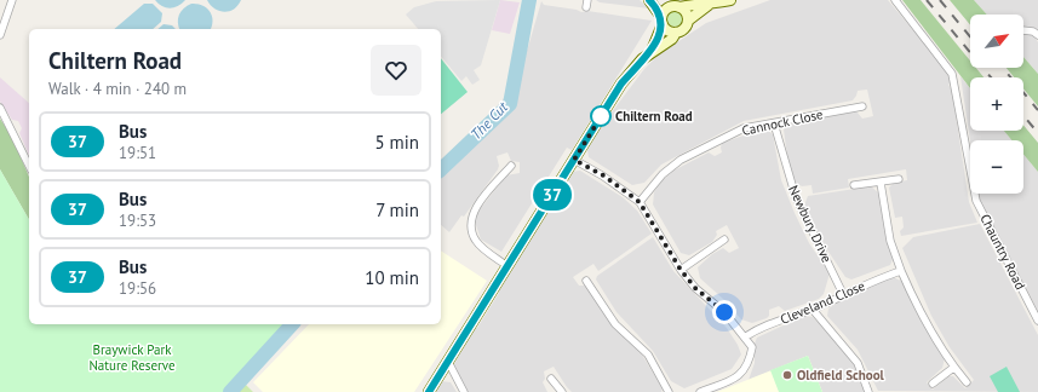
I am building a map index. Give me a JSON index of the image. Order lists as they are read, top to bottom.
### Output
{
  "streets": {
    "street": [
      "Cannock Close",
      "Newbury Drive",
      "Chauntry Road",
      "Cleveland Close"
    ]
  },
  "crossings": [
    ["Cannock Close", "Newbury Drive"],
    ["Newbury Drive", "Cleveland Close"]
  ],
  "water": ["The Cut"],
  "parks": ["Braywick Park Nature Reserve"],
  "places": ["Chiltern Road", "Oldfield School"],
  "lines": ["bus line 37"],
  "north": "top right",
  "page": {
    "on_map": "37",
    "map_buttons": ["+", "−"],
    "heading": ["Chiltern Road", "Walk · 4 min · 240 m"],
    "list": [
      {
        "mark": "37",
        "name": "Bus",
        "note": "19:51",
        "value": "5 min"
      },
      {
        "mark": "37",
        "name": "Bus",
        "note": "19:53",
        "value": "7 min"
      },
      {
        "mark": "37",
        "name": "Bus",
        "note": "19:56",
        "value": "10 min"
      }
    ]
  }
}
